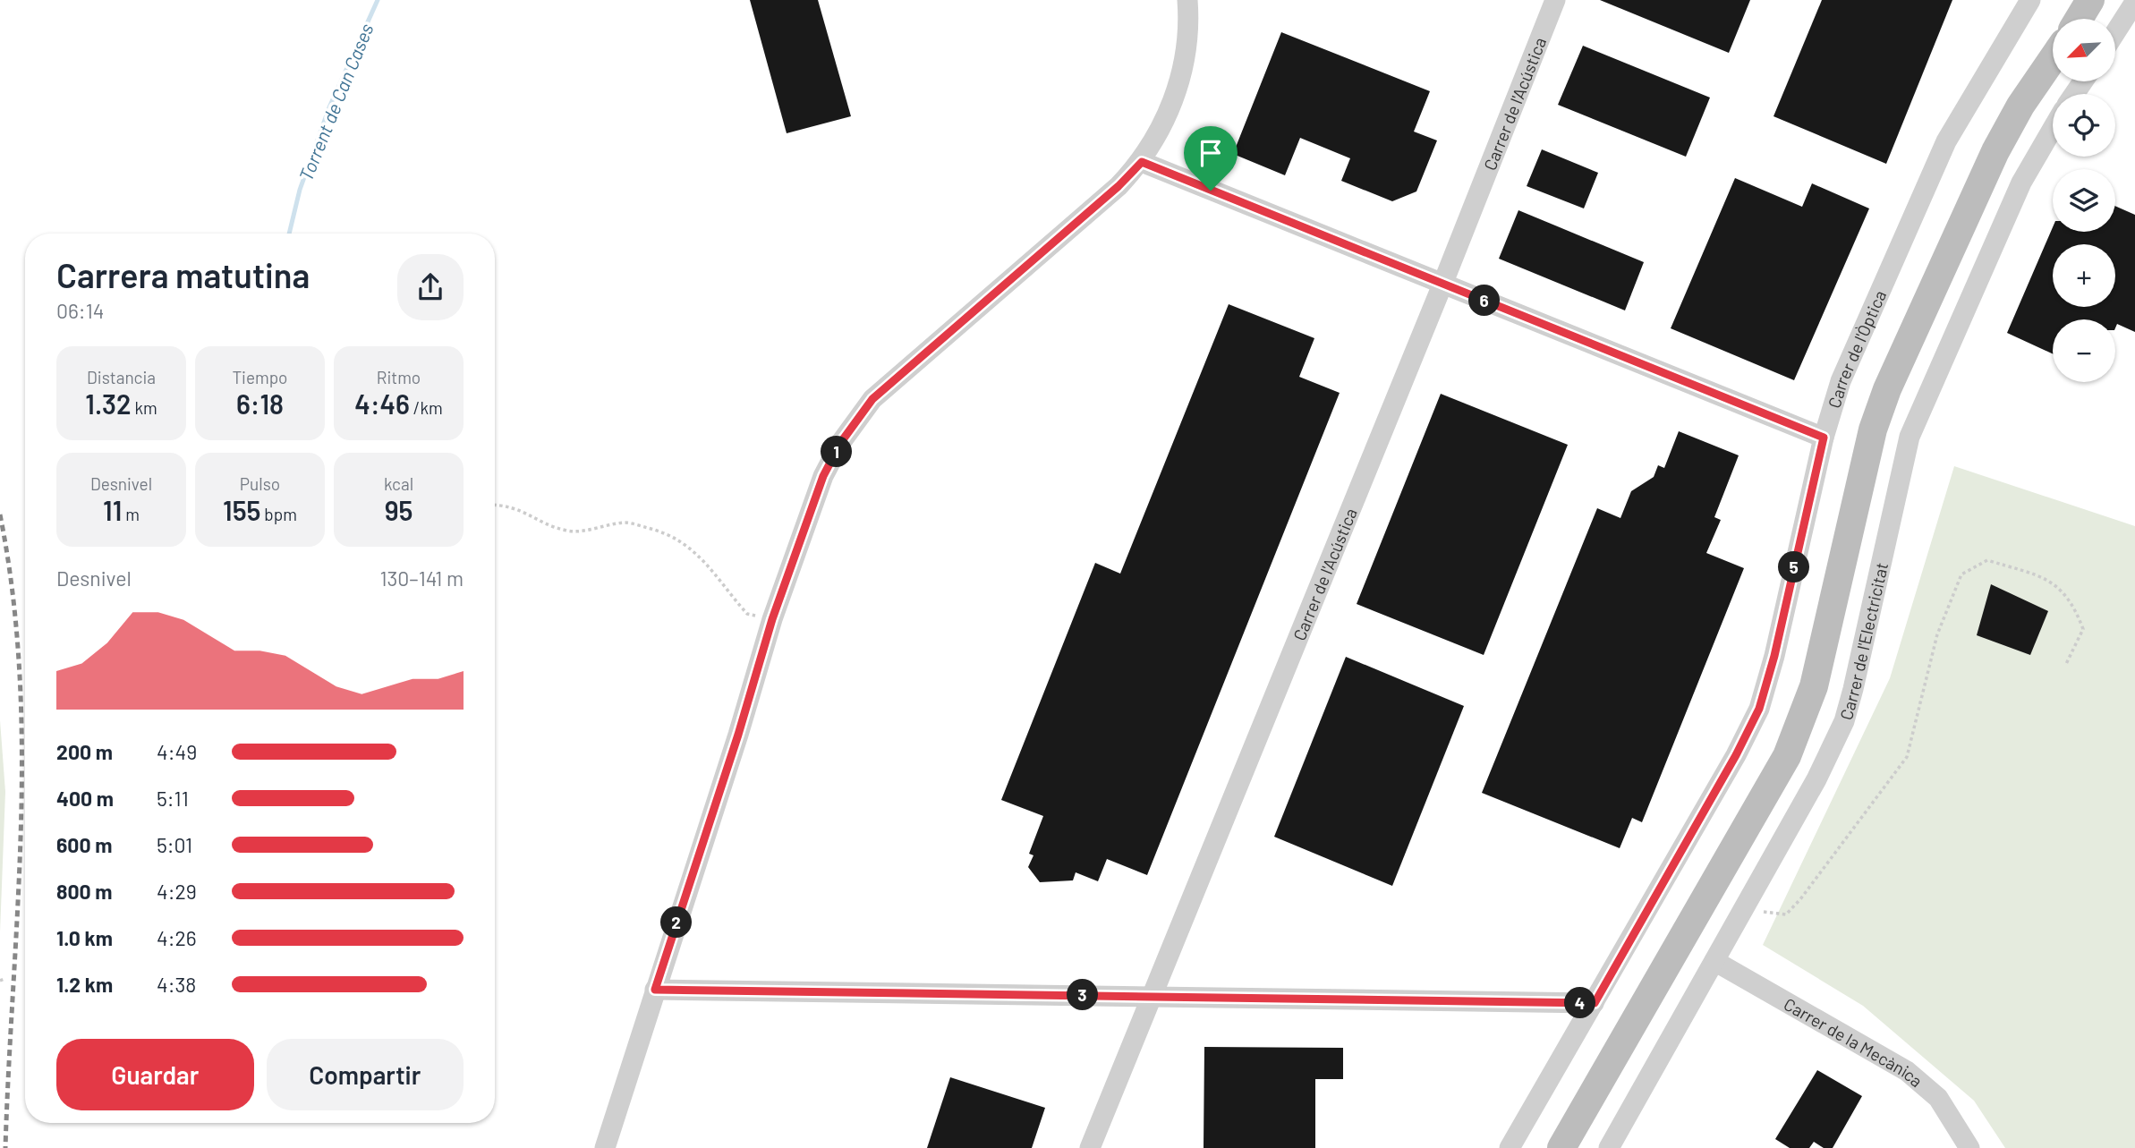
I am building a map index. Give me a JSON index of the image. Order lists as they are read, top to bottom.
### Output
{
  "streets": {
    "street": [
      "Carrer de l'Acústica",
      "Carrer de l'Òptica",
      "Carrer de l'Electricitat",
      "Carrer de la Mecànica"
    ]
  },
  "crossings": [
    ["Carrer de l'Electricitat", "Carrer de la Mecànica"]
  ],
  "water": ["Torrent de Can Cases"],
  "north": "bottom left",
  "page": {
    "map_buttons": ["+", "−"],
    "heading": ["Carrera matutina", "06:14"],
    "pins": [
      "6",
      "1",
      "5",
      "2",
      "3",
      "4"
    ],
    "stats": [
      ["Distancia", "1.32 km"],
      ["Tiempo", "6:18"],
      ["Ritmo", "4:46 /km"],
      ["Desnivel", "11 m"],
      ["Pulso", "155 bpm"],
      ["kcal", "95"]
    ],
    "chart": ["Desnivel", "130–141 m"],
    "list": [
      {
        "name": "200 m",
        "note": "4:49"
      },
      {
        "name": "400 m",
        "note": "5:11"
      },
      {
        "name": "600 m",
        "note": "5:01"
      },
      {
        "name": "800 m",
        "note": "4:29"
      },
      {
        "name": "1.0 km",
        "note": "4:26"
      },
      {
        "name": "1.2 km",
        "note": "4:38"
      }
    ],
    "buttons": ["Guardar", "Compartir"]
  }
}
